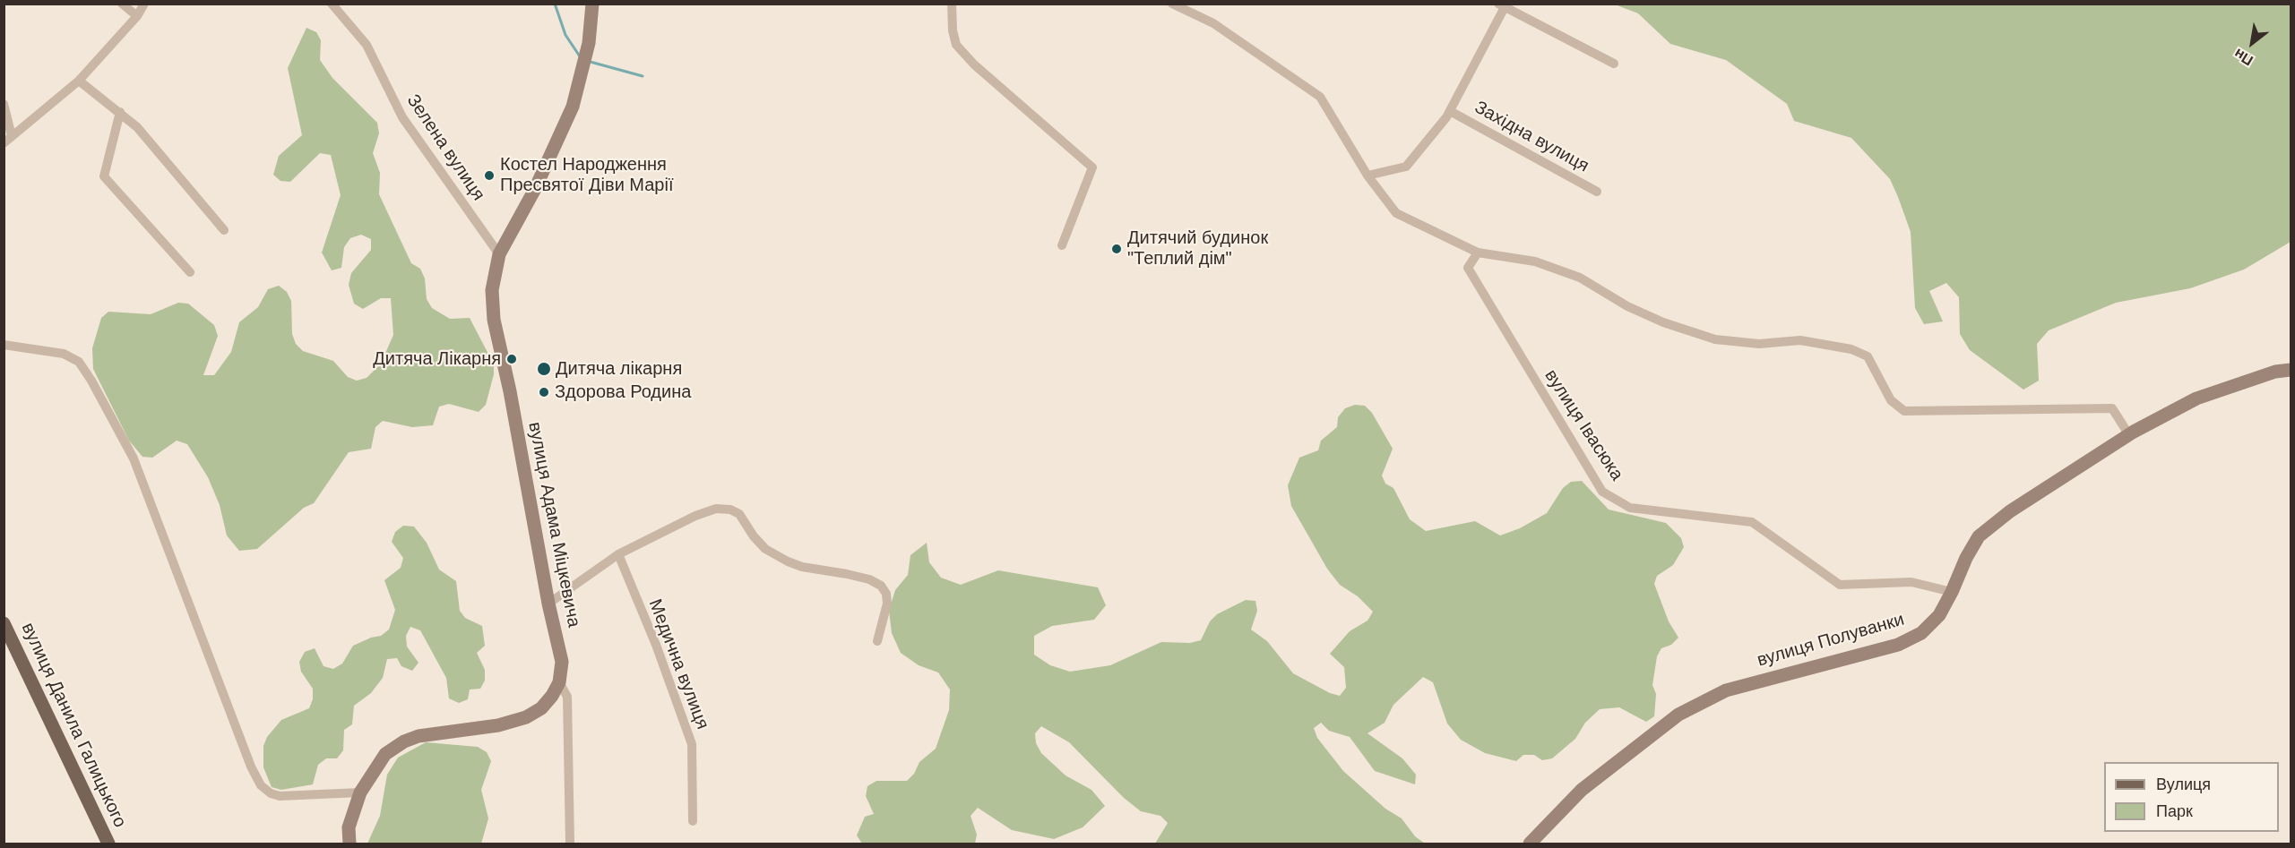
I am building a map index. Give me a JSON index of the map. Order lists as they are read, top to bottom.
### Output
{
  "streets": {
    "main road": ["вулиця Данила Галицького"],
    "street": [
      "Західна вулиця",
      "Зелена вулиця",
      "вулиця Івасюка",
      "вулиця Адама Міцкевича",
      "вулиця Полуванки",
      "Медична вулиця"
    ]
  },
  "crossings": [
    ["Зелена вулиця", "вулиця Адама Міцкевича"],
    ["вулиця Івасюка", "вулиця Полуванки"]
  ],
  "places": [
    "Костел Народження Пресвятої Діви Марії",
    "Дитячий будинок \"Теплий дім\"",
    "Дитяча Лікарня",
    "Дитяча лікарня",
    "Здорова Родина"
  ],
  "legend": ["Вулиця", "Парк"],
  "north": "bottom left"
}
